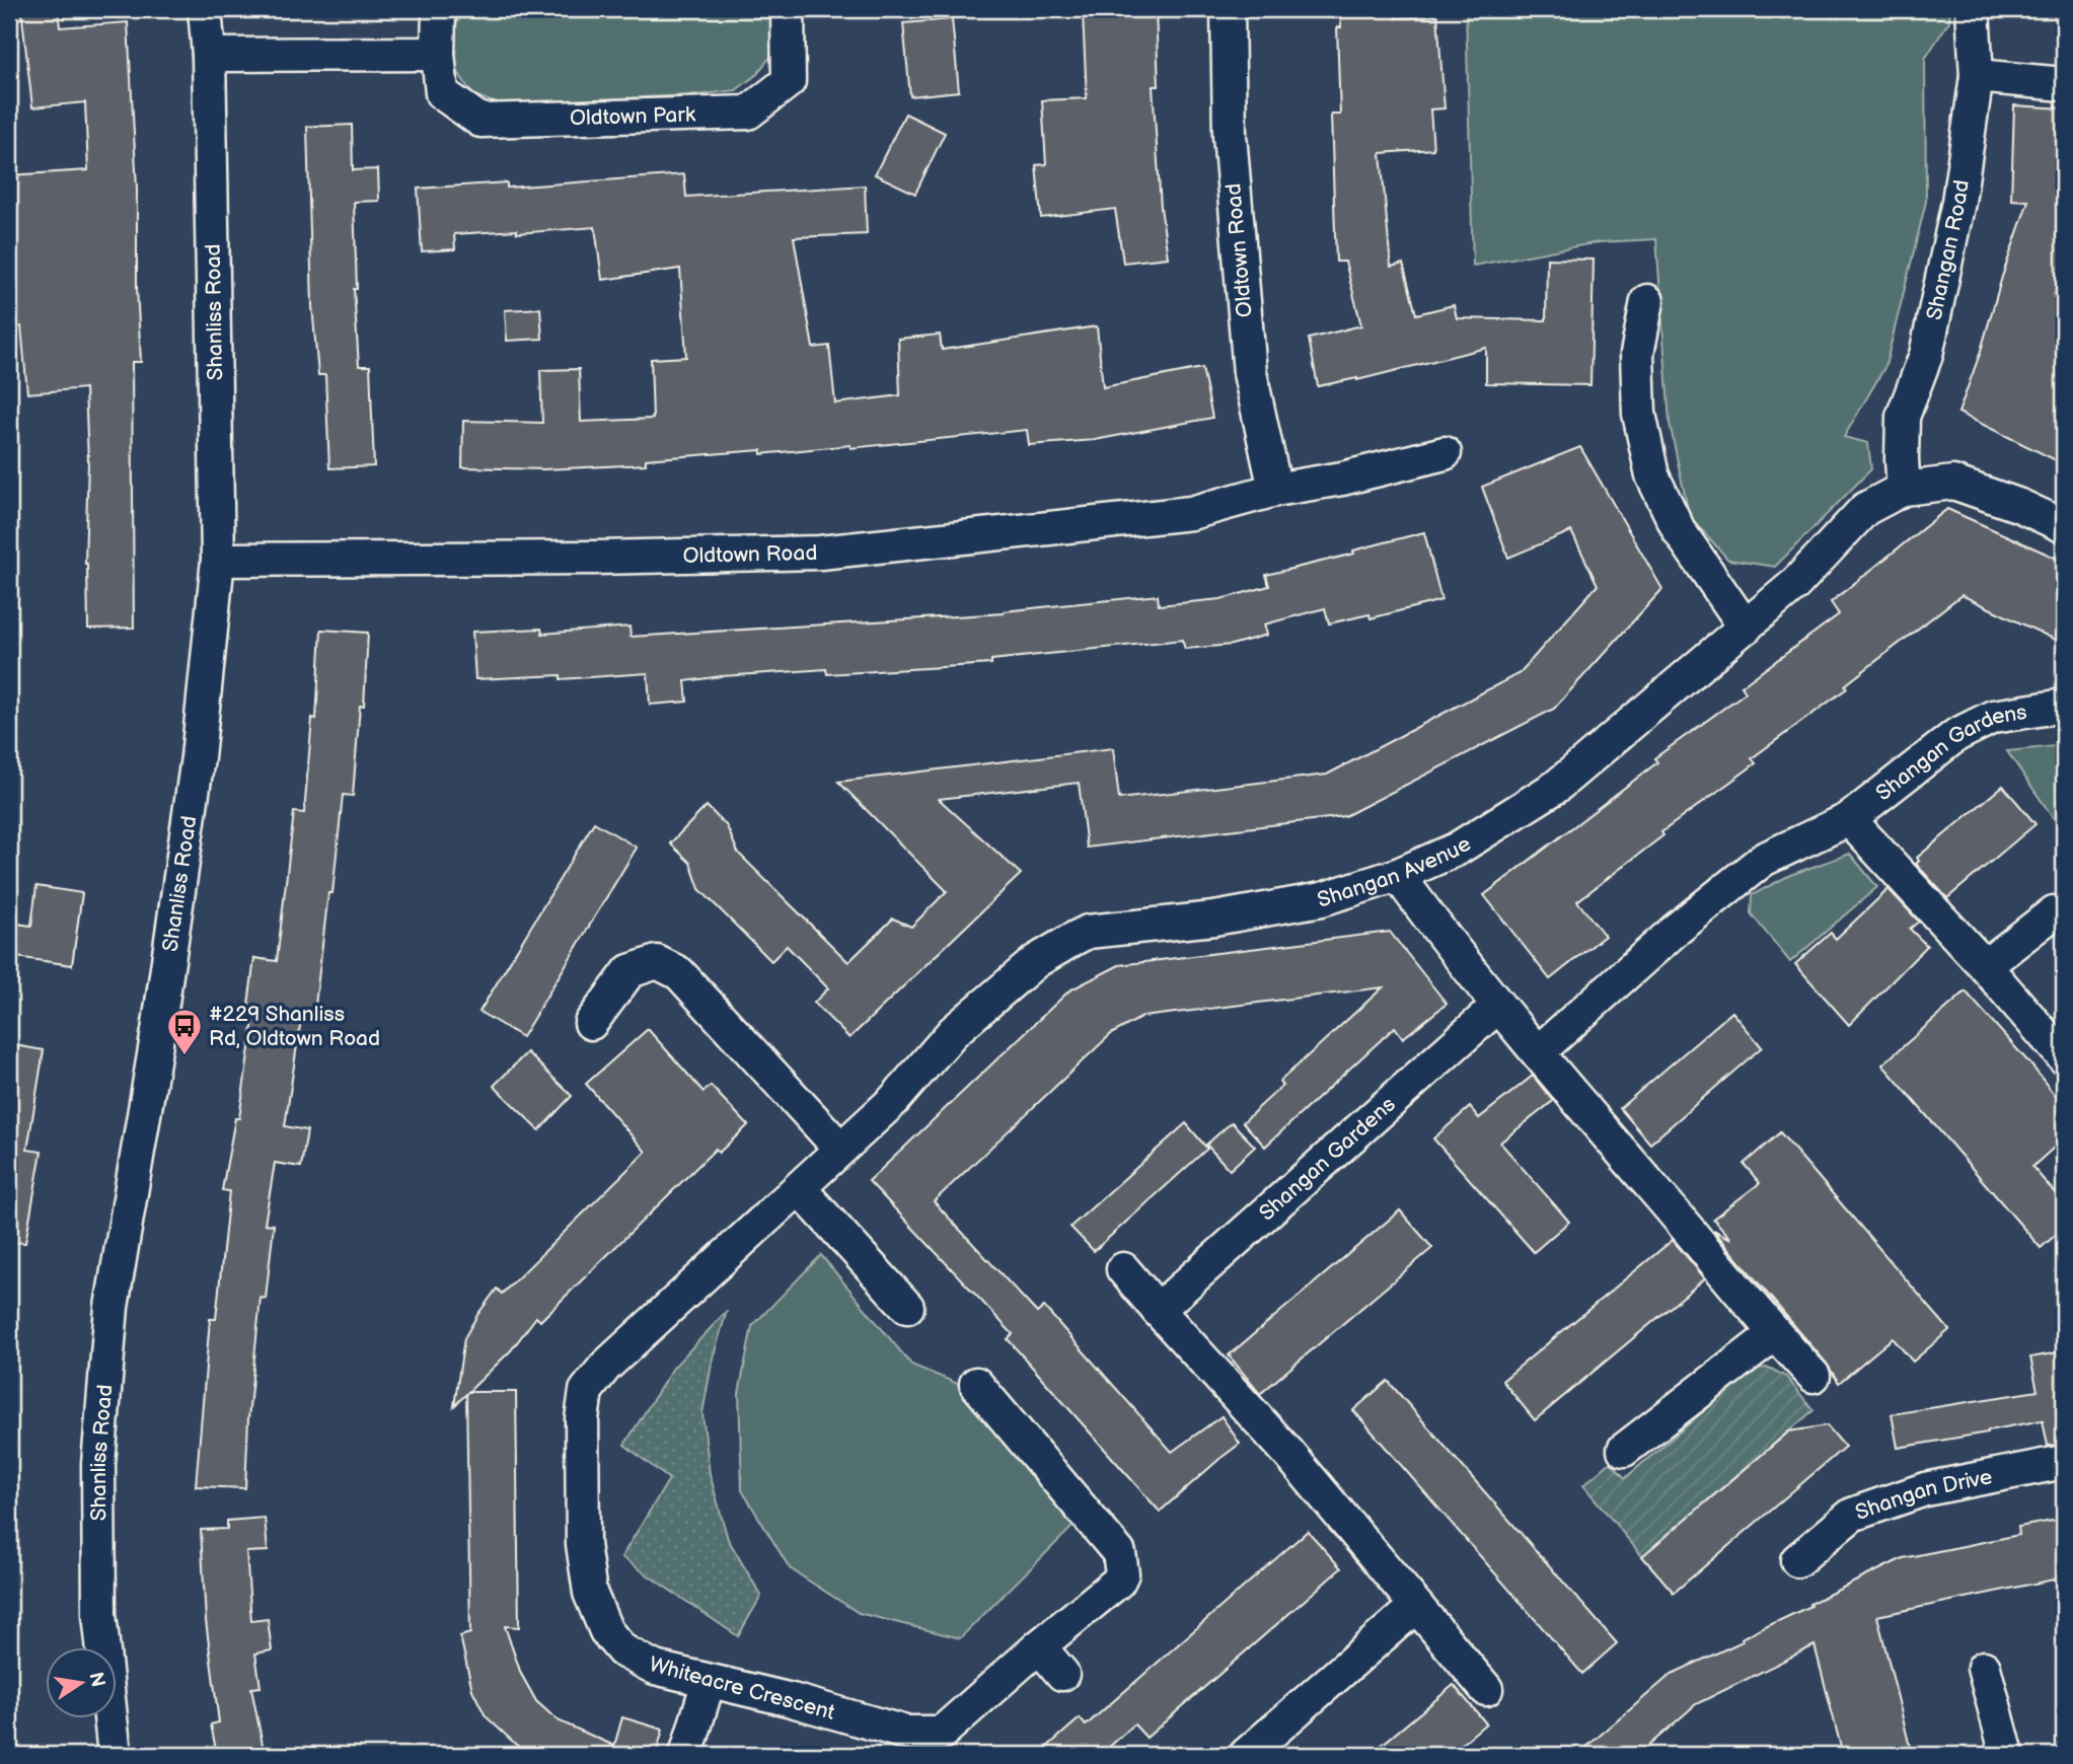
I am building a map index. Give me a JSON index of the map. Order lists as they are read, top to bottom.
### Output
{
  "streets": {
    "street": [
      "Oldtown Park",
      "Oldtown Road",
      "Shangan Road",
      "Shanliss Road",
      "Shangan Gardens",
      "Shangan Avenue",
      "Shangan Drive",
      "Whiteacre Crescent"
    ]
  },
  "crossings": [
    ["Oldtown Road", "Shanliss Road"],
    ["Shangan Road", "Shangan Avenue"],
    ["Shangan Avenue", "Whiteacre Crescent"]
  ],
  "places": {
    "bus stop": ["#229 Shanliss Rd, Oldtown Road"]
  },
  "north": "right"
}
